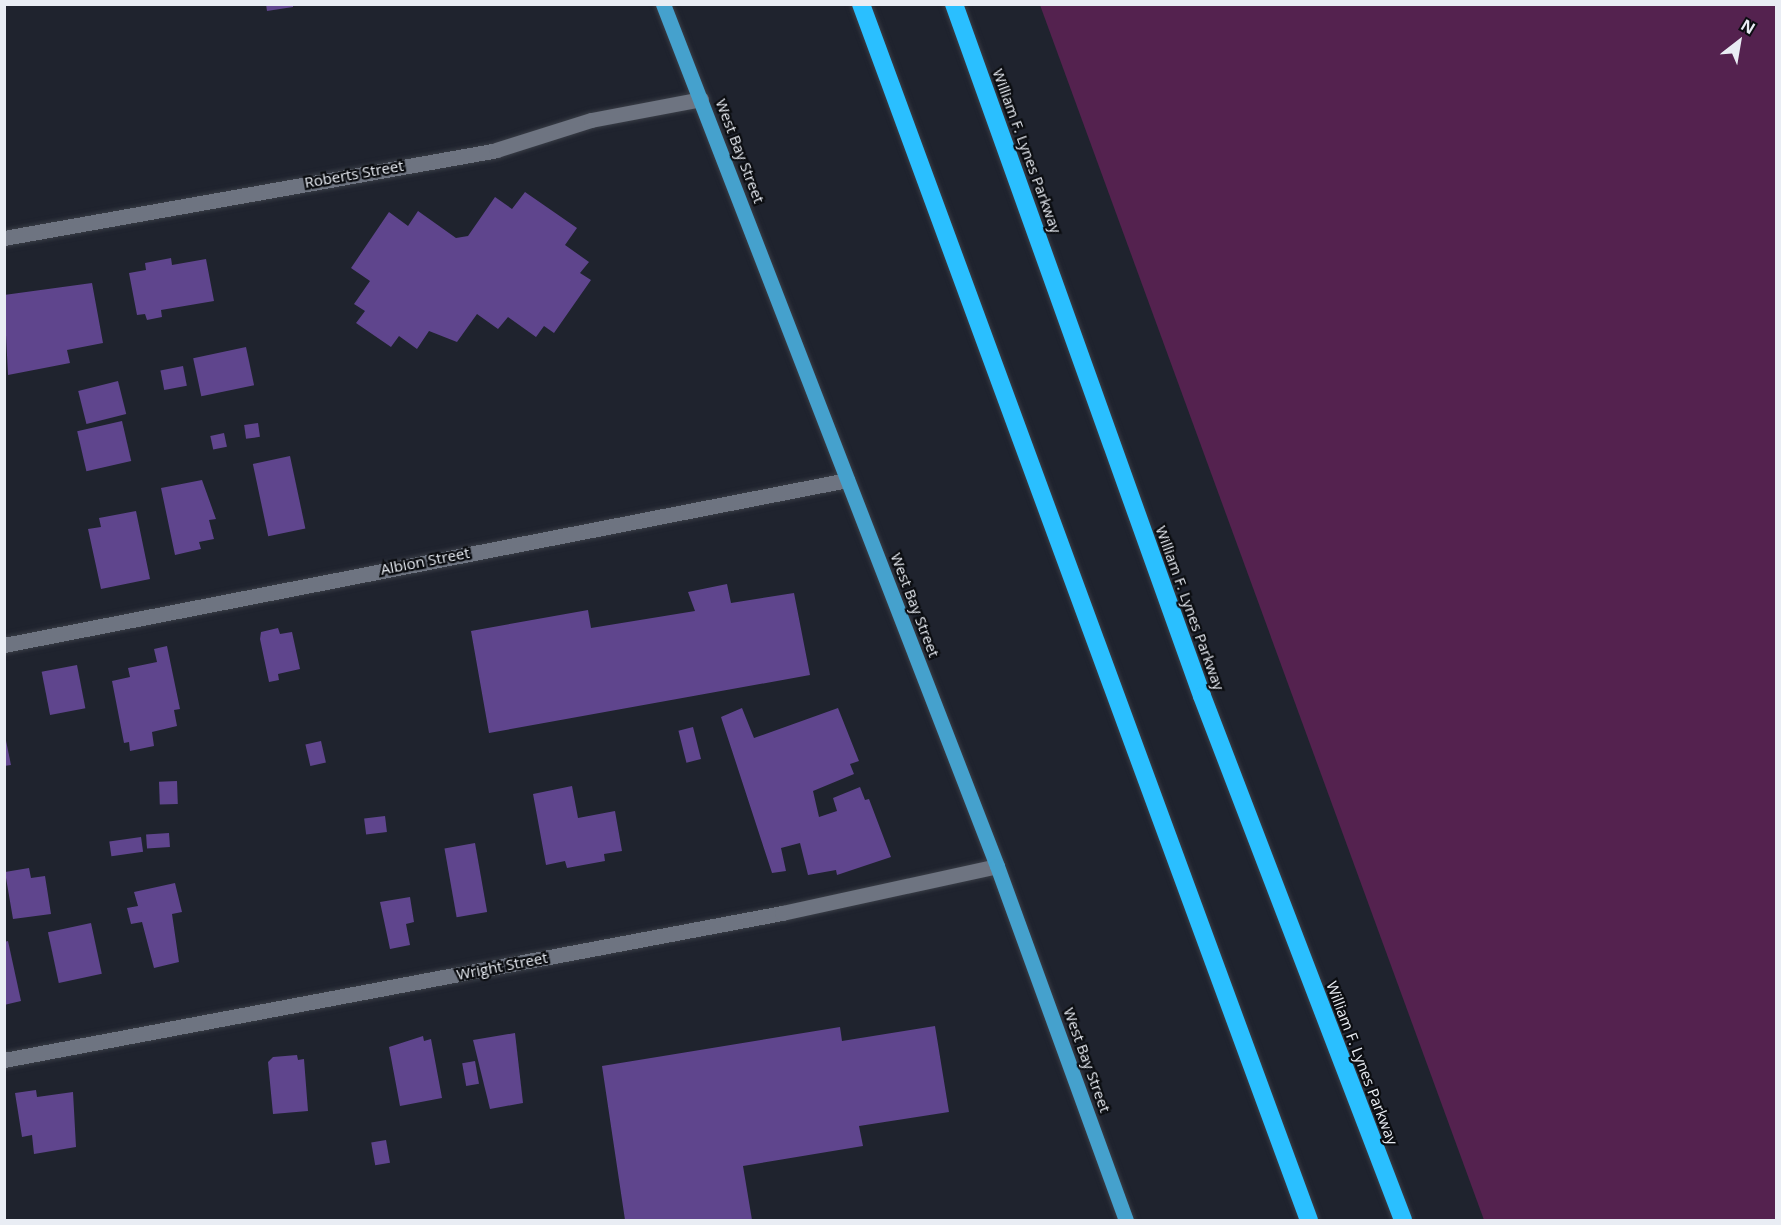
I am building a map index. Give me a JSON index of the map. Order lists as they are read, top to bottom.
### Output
{
  "streets": {
    "highway": ["William F. Lynes Parkway"],
    "main road": ["West Bay Street"],
    "street": ["Roberts Street", "Albion Street", "Wright Street"]
  },
  "crossings": [
    ["West Bay Street", "Roberts Street"],
    ["West Bay Street", "Albion Street"],
    ["West Bay Street", "Wright Street"]
  ],
  "north": "top right"
}
